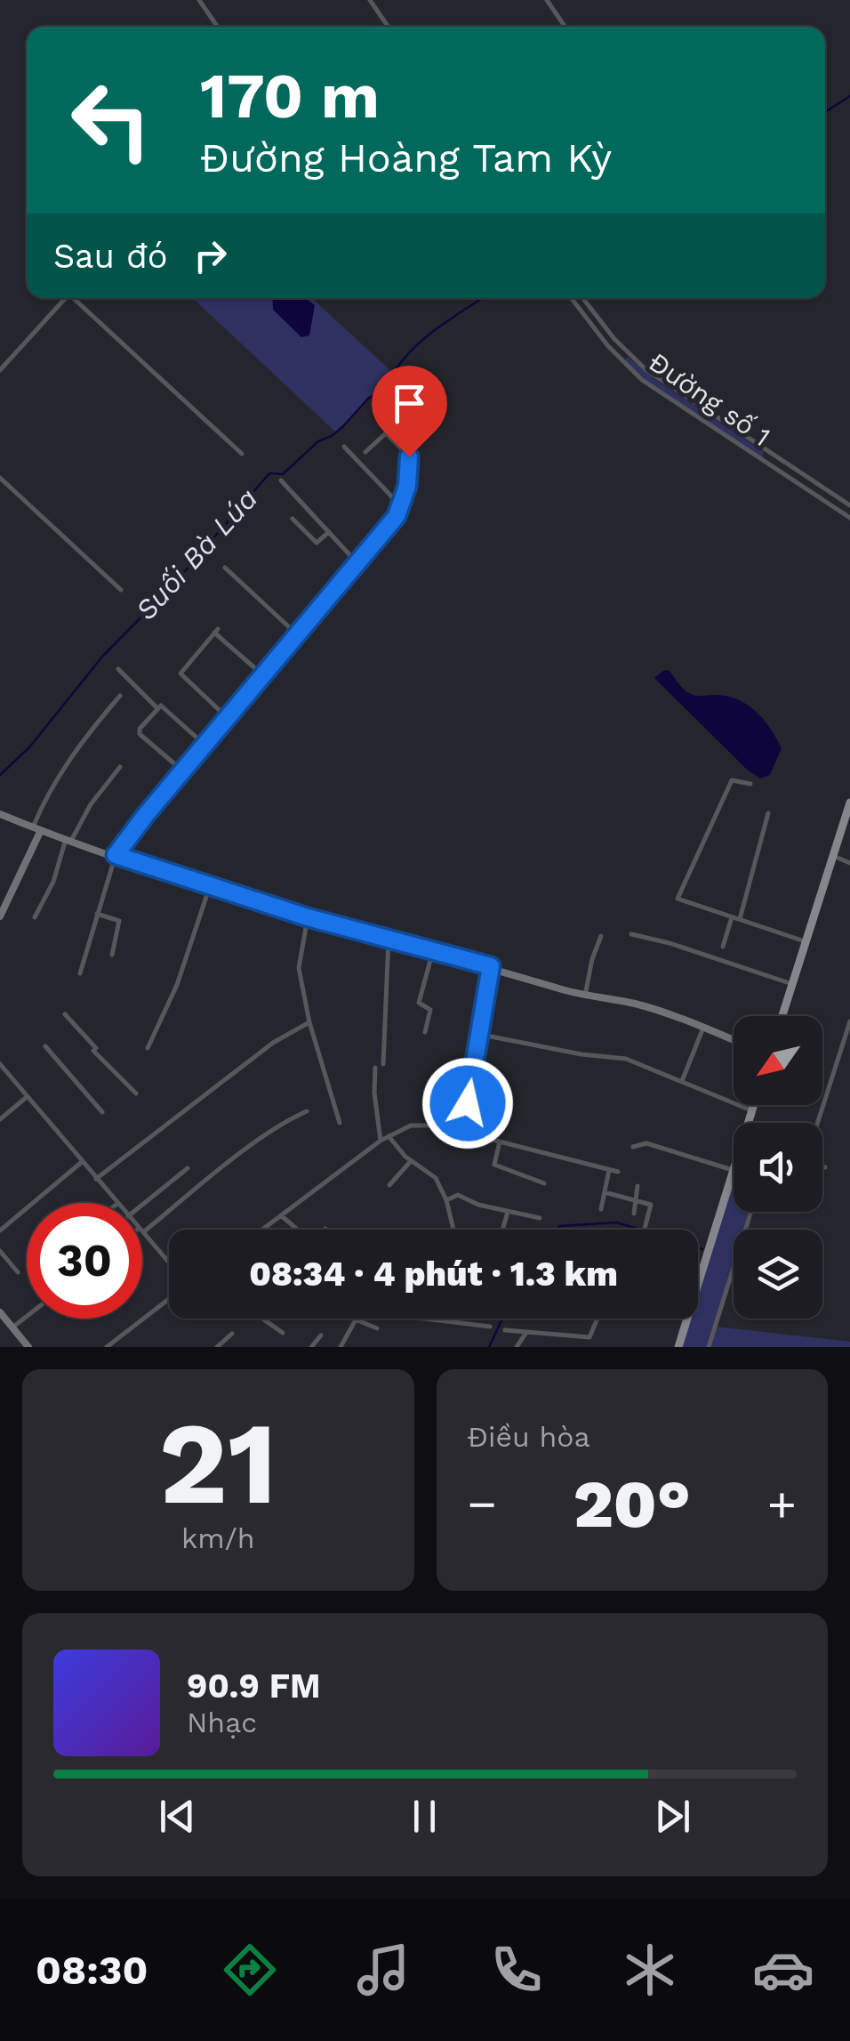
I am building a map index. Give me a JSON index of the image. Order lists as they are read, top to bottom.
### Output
{
  "streets": {
    "street": ["Đường số 1"]
  },
  "water": ["Suối Bà Lúa"],
  "north": "bottom left",
  "page": {
    "turn": ["170 m", "Đường Hoàng Tam Kỳ"],
    "then": "Sau đó",
    "limit": "30",
    "trip": "08:34 · 4 phút · 1.3 km",
    "tile": [
      ["21", "km/h"],
      "Điều hòa"
    ],
    "heat": ["−", "20°", "+"],
    "song": ["90.9 FM", "Nhạc"],
    "tabs": "08:30"
  }
}
